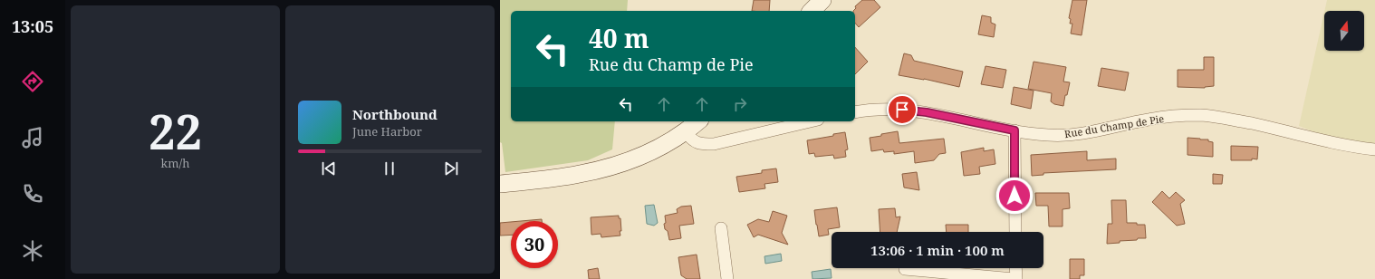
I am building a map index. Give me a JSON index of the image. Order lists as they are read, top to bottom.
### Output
{
  "streets": {
    "street": ["Rue du Champ de Pie"]
  },
  "north": "top",
  "page": {
    "tabs": "13:05",
    "tile": ["22", "km/h"],
    "turn": ["40 m", "Rue du Champ de Pie"],
    "song": ["Northbound", "June Harbor"],
    "limit": "30",
    "trip": "13:06 · 1 min · 100 m"
  }
}
